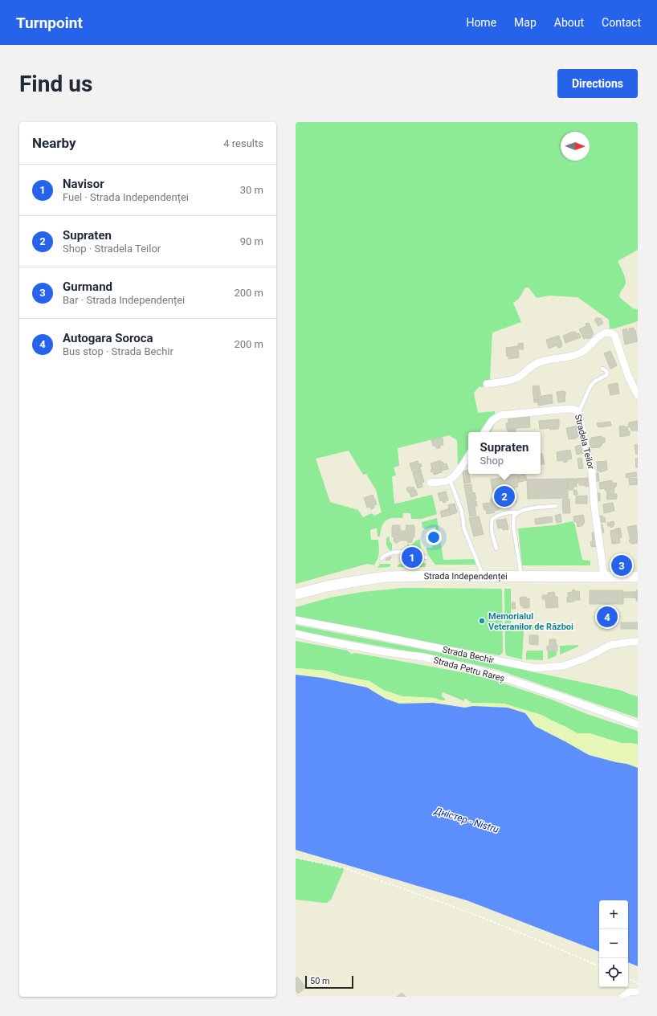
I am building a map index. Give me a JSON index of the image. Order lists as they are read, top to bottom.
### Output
{
  "streets": {
    "main road": ["Strada Independenței"],
    "street": ["Stradela Teilor", "Strada Bechir", "Strada Petru Rareș"]
  },
  "crossings": [
    ["Stradela Teilor", "Strada Independenței"]
  ],
  "water": ["Дністер - Nistru"],
  "places": ["Memorialul Veteranilor de Război"],
  "scale_bar": "50 m",
  "north": "right",
  "page": {
    "header": "Turnpoint",
    "nav": [
      "Home",
      "Map",
      "About",
      "Contact"
    ],
    "buttons": "Directions",
    "title": "Find us",
    "heading": ["Nearby", "4 results"],
    "list": [
      {
        "mark": "1",
        "name": "Navisor",
        "note": "Fuel · Strada Independenței",
        "value": "30 m"
      },
      {
        "mark": "2",
        "name": "Supraten",
        "note": "Shop · Stradela Teilor",
        "value": "90 m"
      },
      {
        "mark": "3",
        "name": "Gurmand",
        "note": "Bar · Strada Independenței",
        "value": "200 m"
      },
      {
        "mark": "4",
        "name": "Autogara Soroca",
        "note": "Bus stop · Strada Bechir",
        "value": "200 m"
      }
    ],
    "popup": ["Supraten", "Shop"],
    "pins": [
      "2",
      "1",
      "3",
      "4"
    ],
    "map_buttons": ["+", "−"],
    "scale": "50 m"
  }
}
